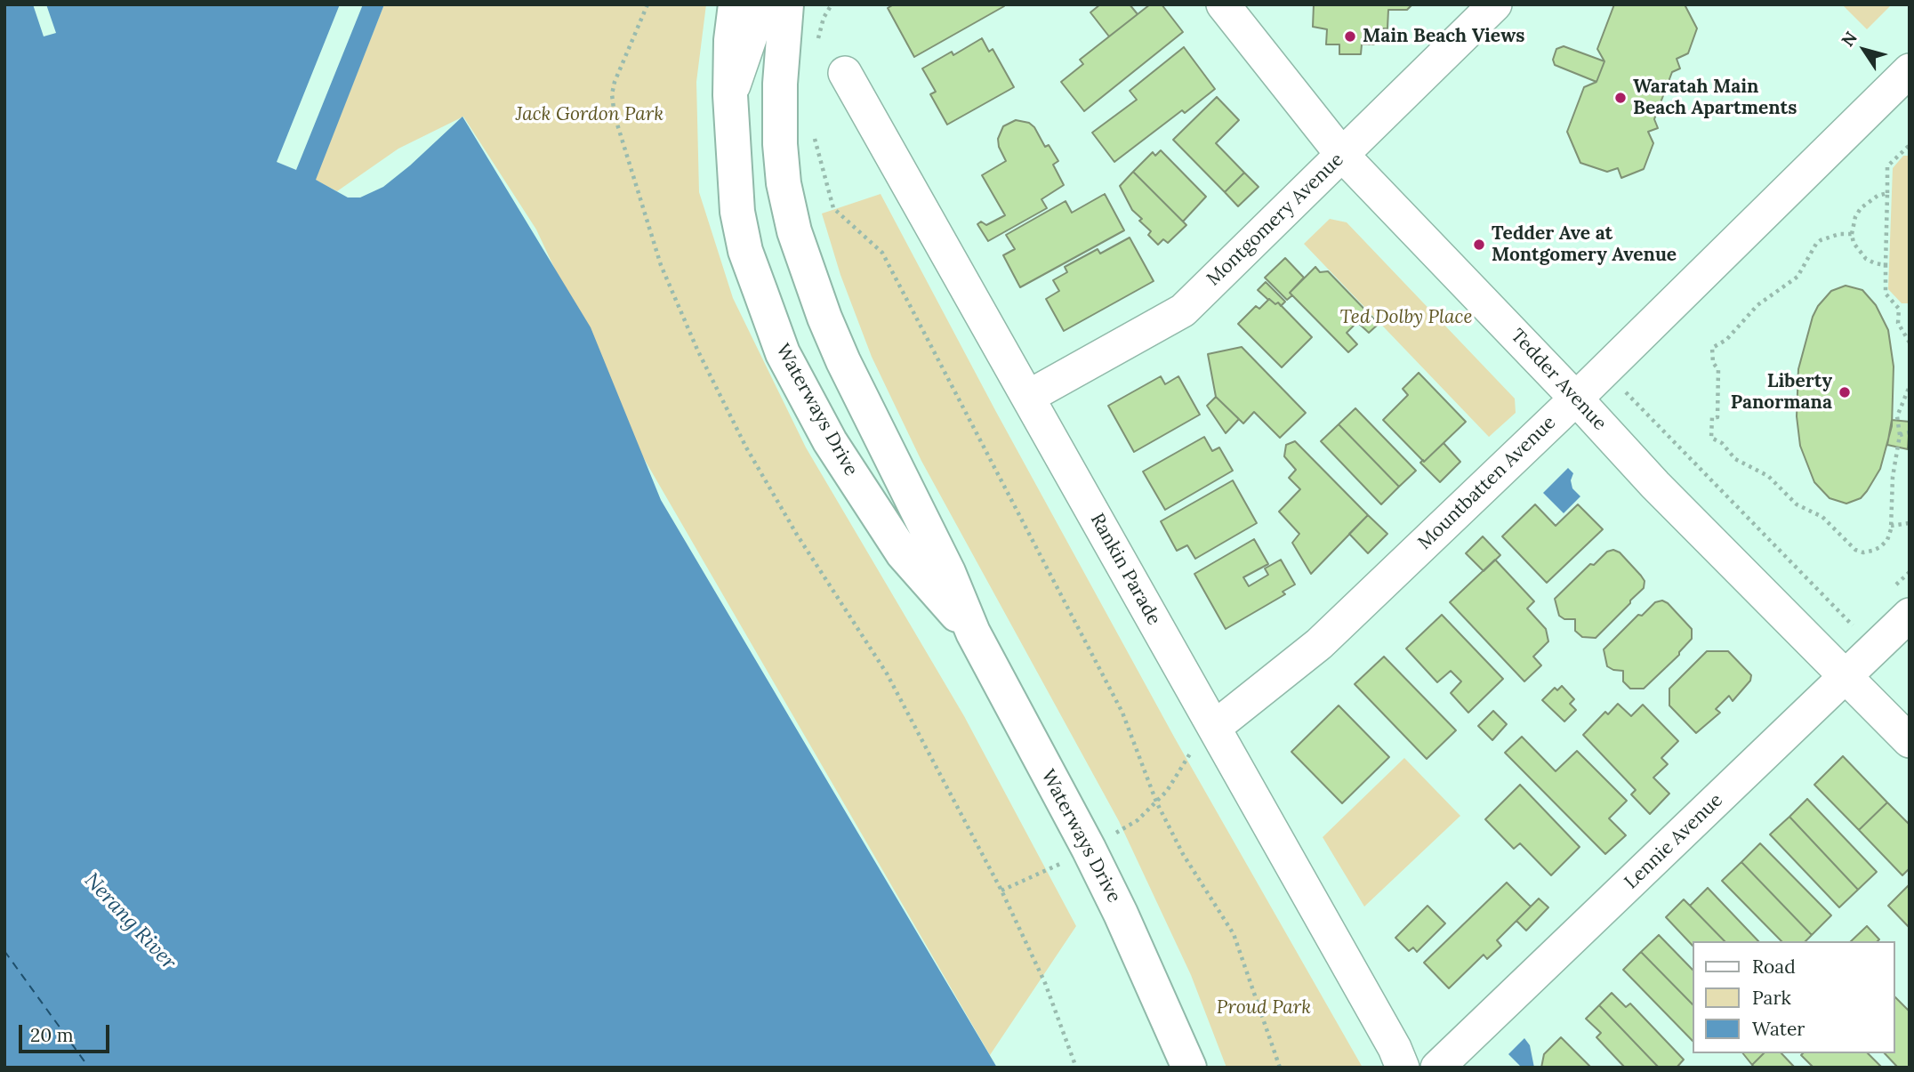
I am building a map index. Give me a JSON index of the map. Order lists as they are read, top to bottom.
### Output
{
  "streets": {
    "street": [
      "Montgomery Avenue",
      "Tedder Avenue",
      "Waterways Drive",
      "Mountbatten Avenue",
      "Rankin Parade",
      "Lennie Avenue"
    ]
  },
  "crossings": [
    ["Montgomery Avenue", "Tedder Avenue"],
    ["Montgomery Avenue", "Rankin Parade"],
    ["Tedder Avenue", "Mountbatten Avenue"],
    ["Tedder Avenue", "Lennie Avenue"],
    ["Mountbatten Avenue", "Rankin Parade"]
  ],
  "water": ["Nerang River"],
  "parks": ["Jack Gordon Park", "Ted Dolby Place", "Proud Park"],
  "places": [
    "Main Beach Views",
    "Waratah Main Beach Apartments",
    "Tedder Ave at Montgomery Avenue",
    "Liberty Panormana"
  ],
  "legend": ["Road", "Park", "Water"],
  "scale_bar": "20 m",
  "north": "top left"
}
